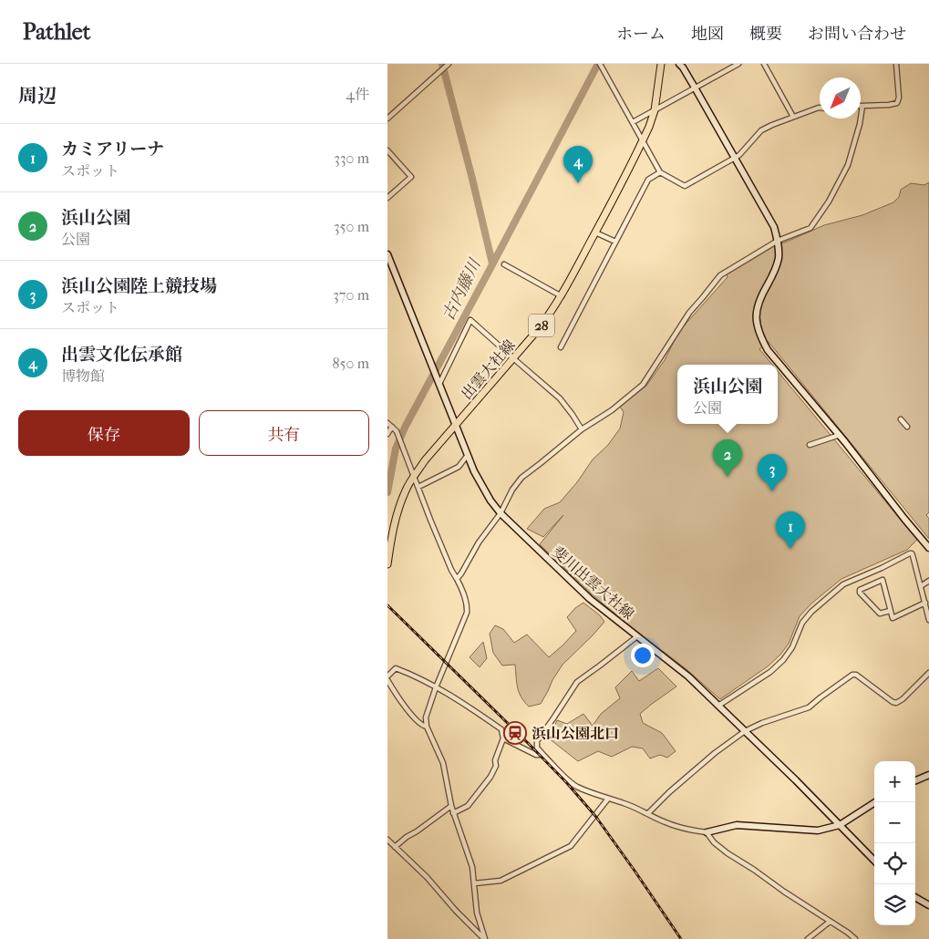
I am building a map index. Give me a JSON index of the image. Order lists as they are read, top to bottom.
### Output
{
  "streets": {
    "main road": ["28", "出雲大社線", "斐川出雲大社線"]
  },
  "crossings": [
    ["出雲大社線", "斐川出雲大社線"]
  ],
  "water": ["古内藤川"],
  "places": {
    "station": ["浜山公園北口"]
  },
  "north": "bottom left",
  "page": {
    "header": "Pathlet",
    "nav": [
      "ホーム",
      "地図",
      "概要",
      "お問い合わせ"
    ],
    "heading": ["周辺", "4件"],
    "list": [
      {
        "mark": "1",
        "name": "カミアリーナ",
        "note": "スポット",
        "value": "330 m"
      },
      {
        "mark": "2",
        "name": "浜山公園",
        "note": "公園",
        "value": "350 m"
      },
      {
        "mark": "3",
        "name": "浜山公園陸上競技場",
        "note": "スポット",
        "value": "370 m"
      },
      {
        "mark": "4",
        "name": "出雲文化伝承館",
        "note": "博物館",
        "value": "850 m"
      }
    ],
    "pins": [
      "4",
      "2",
      "3",
      "1"
    ],
    "popup": ["浜山公園", "公園"],
    "buttons": ["保存", "共有"],
    "map_buttons": ["+", "−"]
  }
}
